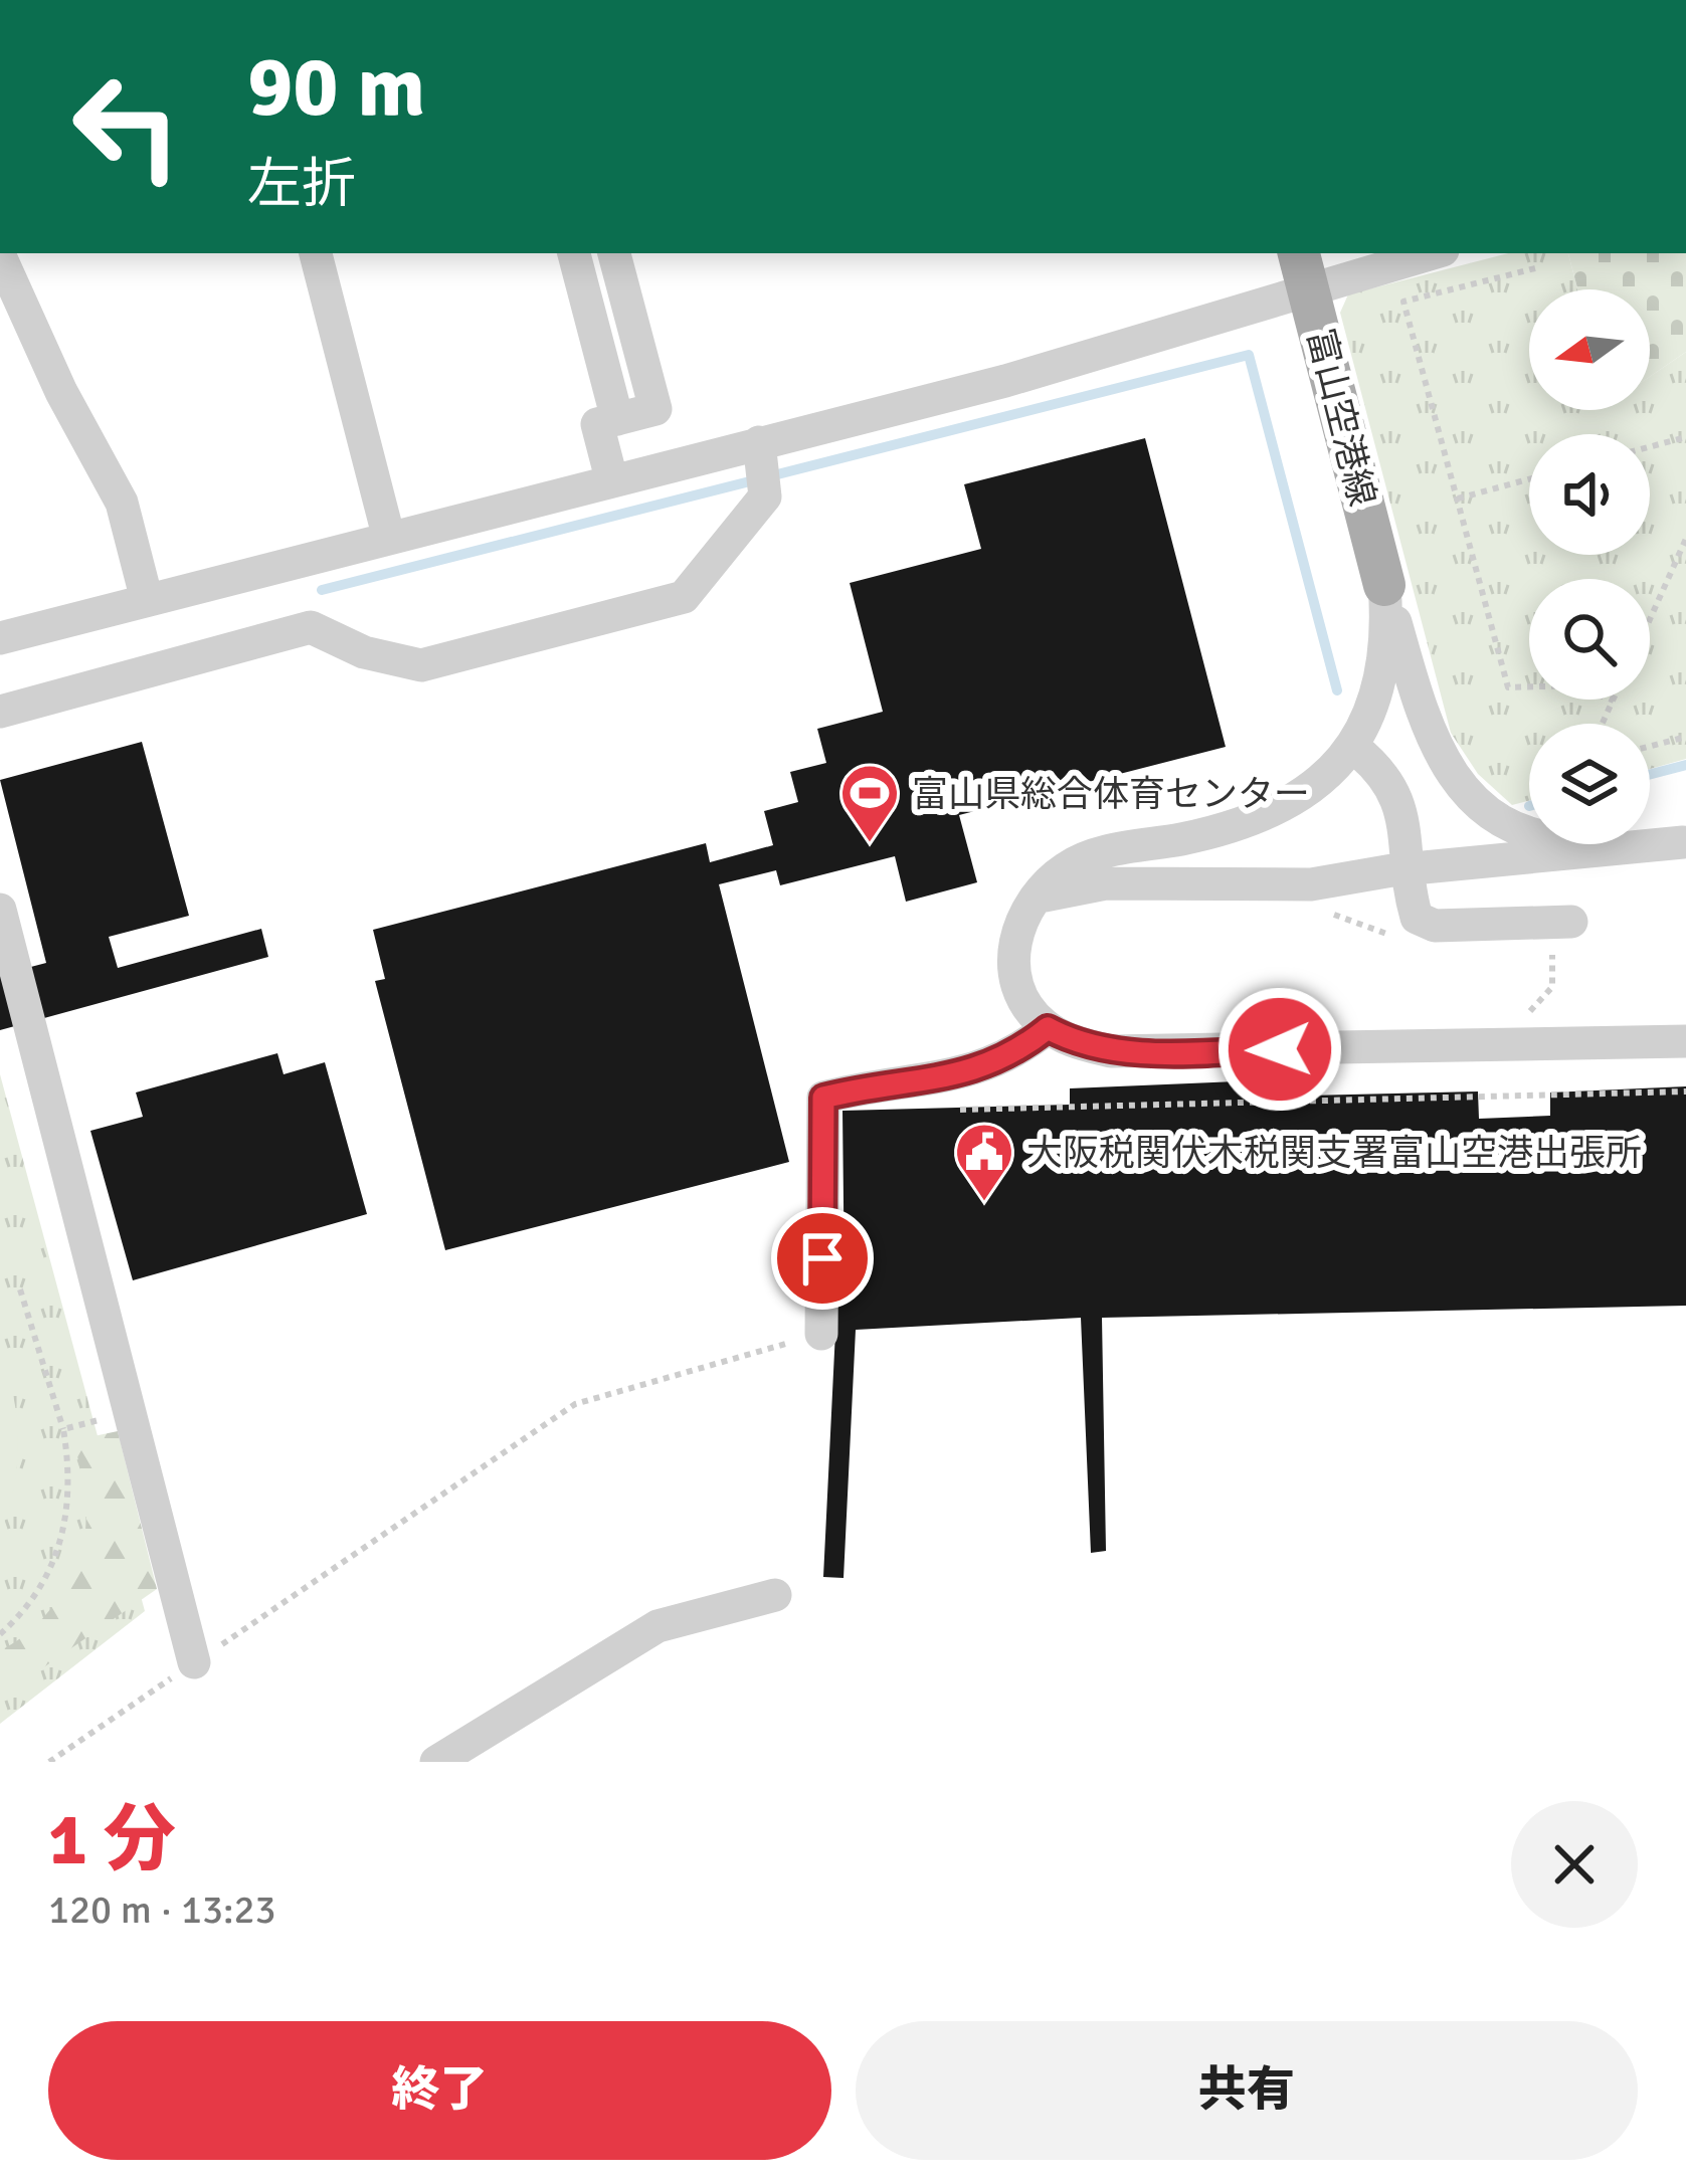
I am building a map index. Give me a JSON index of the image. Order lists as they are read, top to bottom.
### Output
{
  "streets": {
    "main road": ["富山空港線"]
  },
  "places": {
    "sports": ["富山県総合体育センター"],
    "public building": ["大阪税関伏木税関支署富山空港出張所"]
  },
  "north": "left",
  "page": {
    "turn": ["90 m", "左折"],
    "heading": ["1 分", "120 m · 13:23"],
    "buttons": ["終了", "共有"]
  }
}
